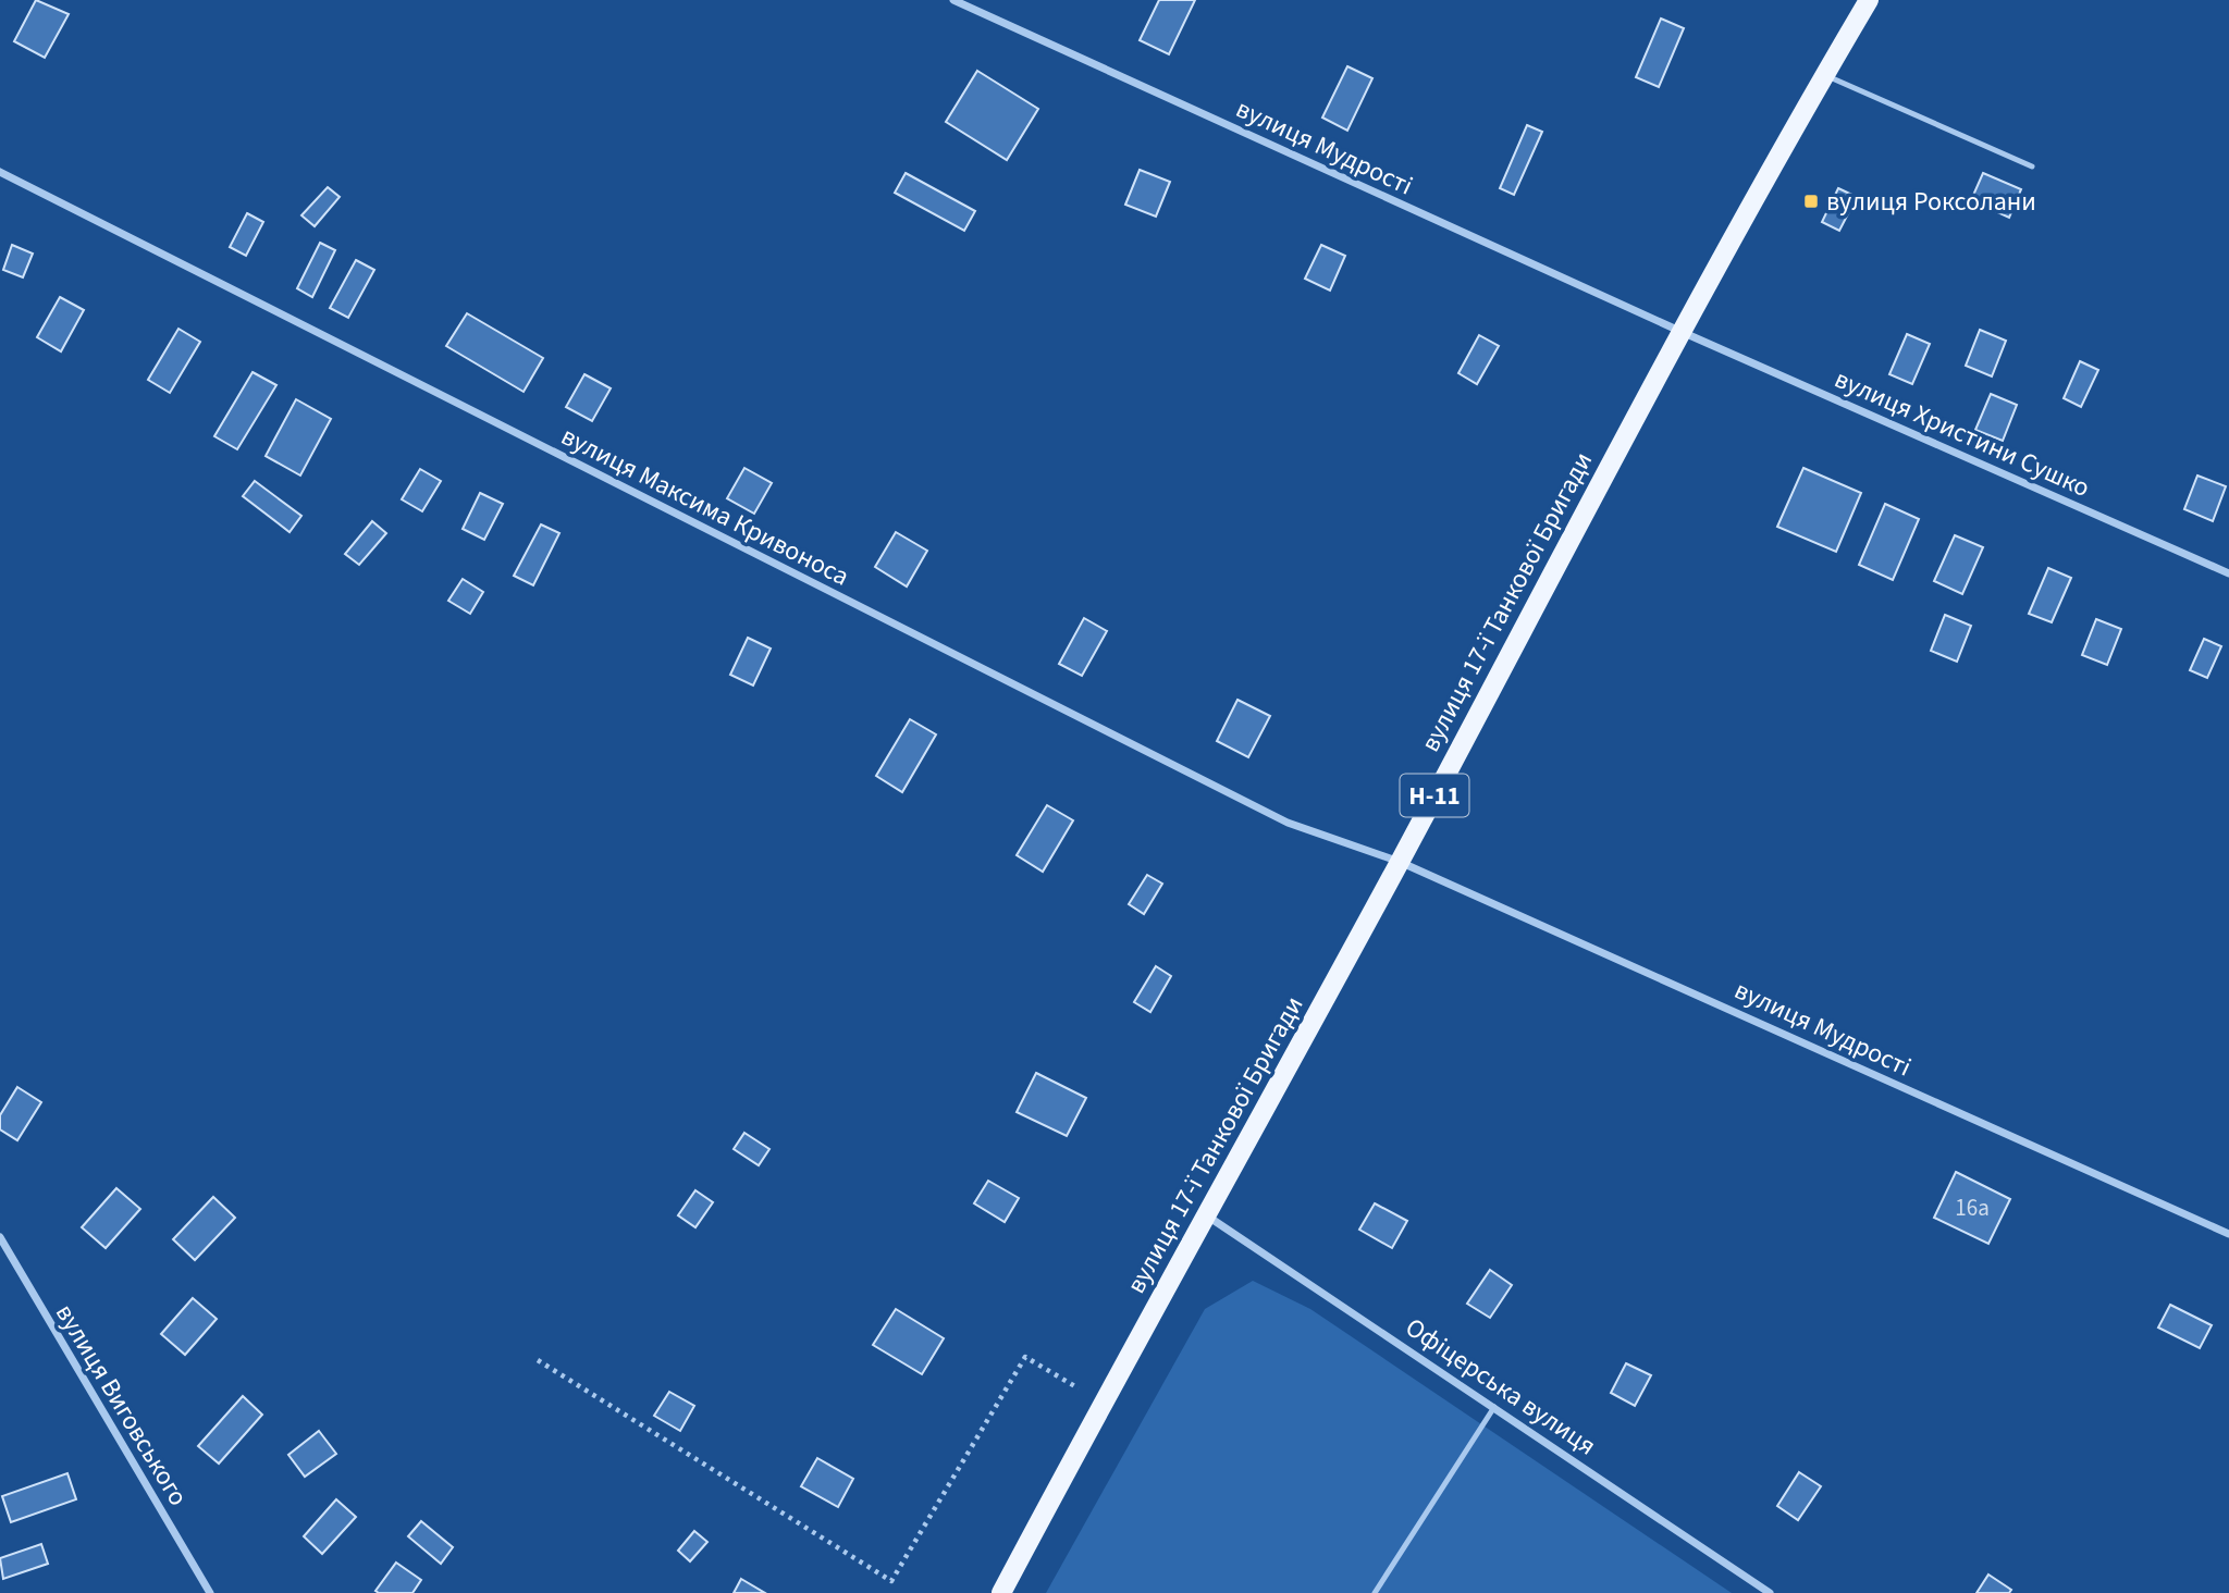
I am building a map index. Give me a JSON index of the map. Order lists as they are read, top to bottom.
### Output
{
  "streets": {
    "main road": ["вулиця 17-ї Танкової Бригади", "Н-11"],
    "street": [
      "вулиця Мудрості",
      "вулиця Христини Сушко",
      "вулиця Максима Кривоноса",
      "Офіцерська вулиця",
      "вулиця Виговського"
    ]
  },
  "crossings": [
    ["вулиця Мудрості", "вулиця Христини Сушко"],
    ["вулиця Мудрості", "вулиця Максима Кривоноса"],
    ["вулиця Мудрості", "вулиця 17-ї Танкової Бригади"],
    ["вулиця Христини Сушко", "вулиця 17-ї Танкової Бригади"],
    ["вулиця Максима Кривоноса", "вулиця 17-ї Танкової Бригади"],
    ["вулиця 17-ї Танкової Бригади", "Офіцерська вулиця"]
  ],
  "places": {
    "transit": ["вулиця Роксолани"]
  },
  "house_numbers": ["16а"]
}
